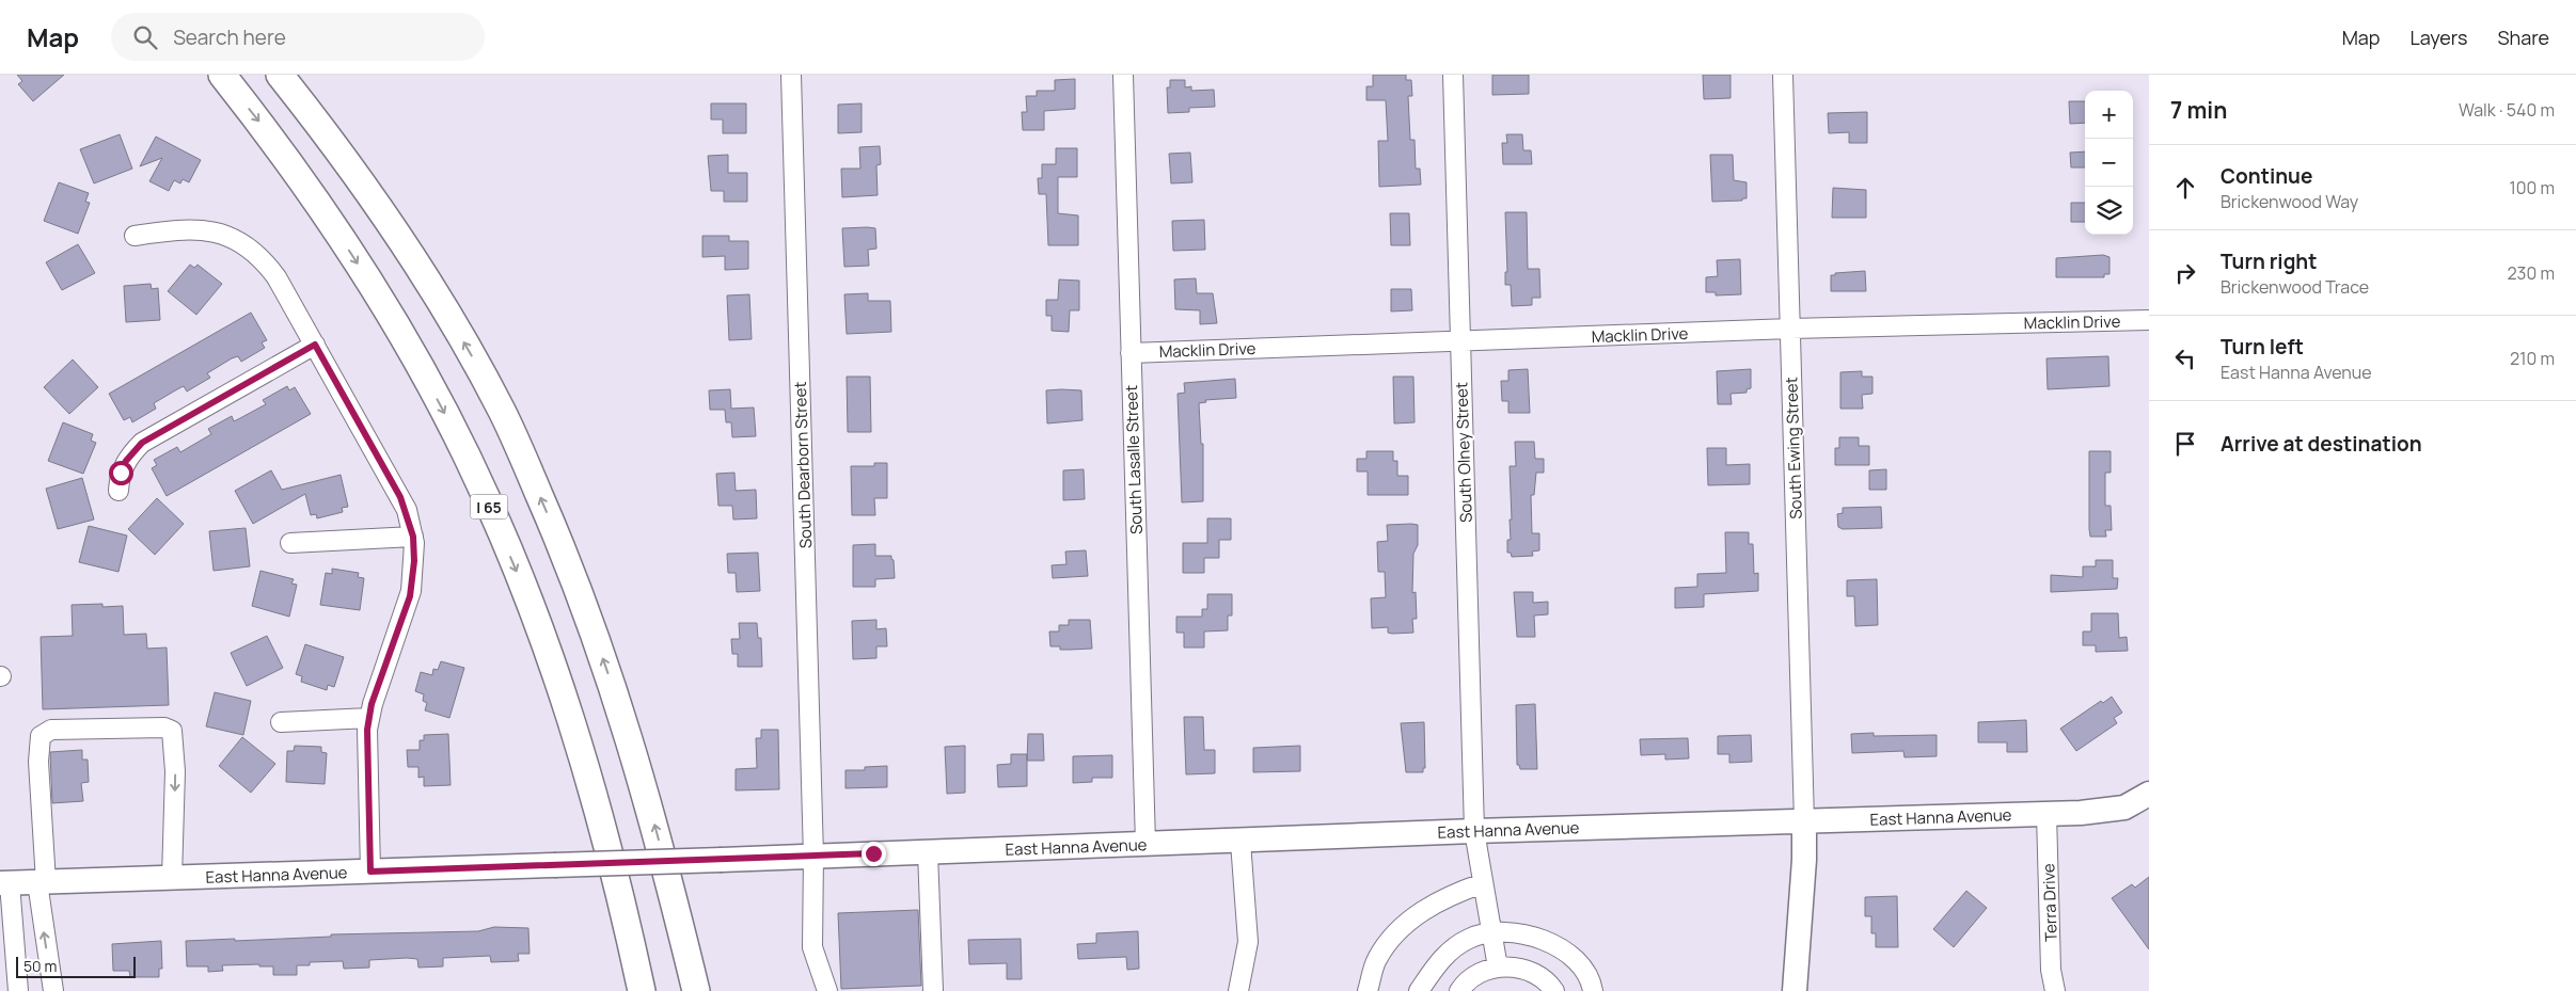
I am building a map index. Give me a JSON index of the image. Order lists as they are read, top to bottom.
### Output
{
  "streets": {
    "highway": ["I 65"],
    "main road": ["East Hanna Avenue"],
    "street": [
      "Macklin Drive",
      "South Ewing Street",
      "South Olney Street",
      "South Lasalle Street",
      "South Dearborn Street",
      "Terra Drive"
    ]
  },
  "crossings": [
    ["Macklin Drive", "South Ewing Street"],
    ["Macklin Drive", "South Olney Street"],
    ["Macklin Drive", "South Lasalle Street"],
    ["South Ewing Street", "East Hanna Avenue"],
    ["South Olney Street", "East Hanna Avenue"],
    ["South Lasalle Street", "East Hanna Avenue"],
    ["South Dearborn Street", "East Hanna Avenue"],
    ["East Hanna Avenue", "Terra Drive"]
  ],
  "scale_bar": "50 m",
  "page": {
    "header": "Map",
    "search": "Search here",
    "nav": ["Map", "Layers", "Share"],
    "heading": ["7 min", "Walk · 540 m"],
    "map_buttons": ["+", "−"],
    "list": [
      ["Continue", "Brickenwood Way", "100 m"],
      ["Turn right", "Brickenwood Trace", "230 m"],
      ["Turn left", "East Hanna Avenue", "210 m"],
      "Arrive at destination"
    ],
    "scale": "50 m"
  }
}
